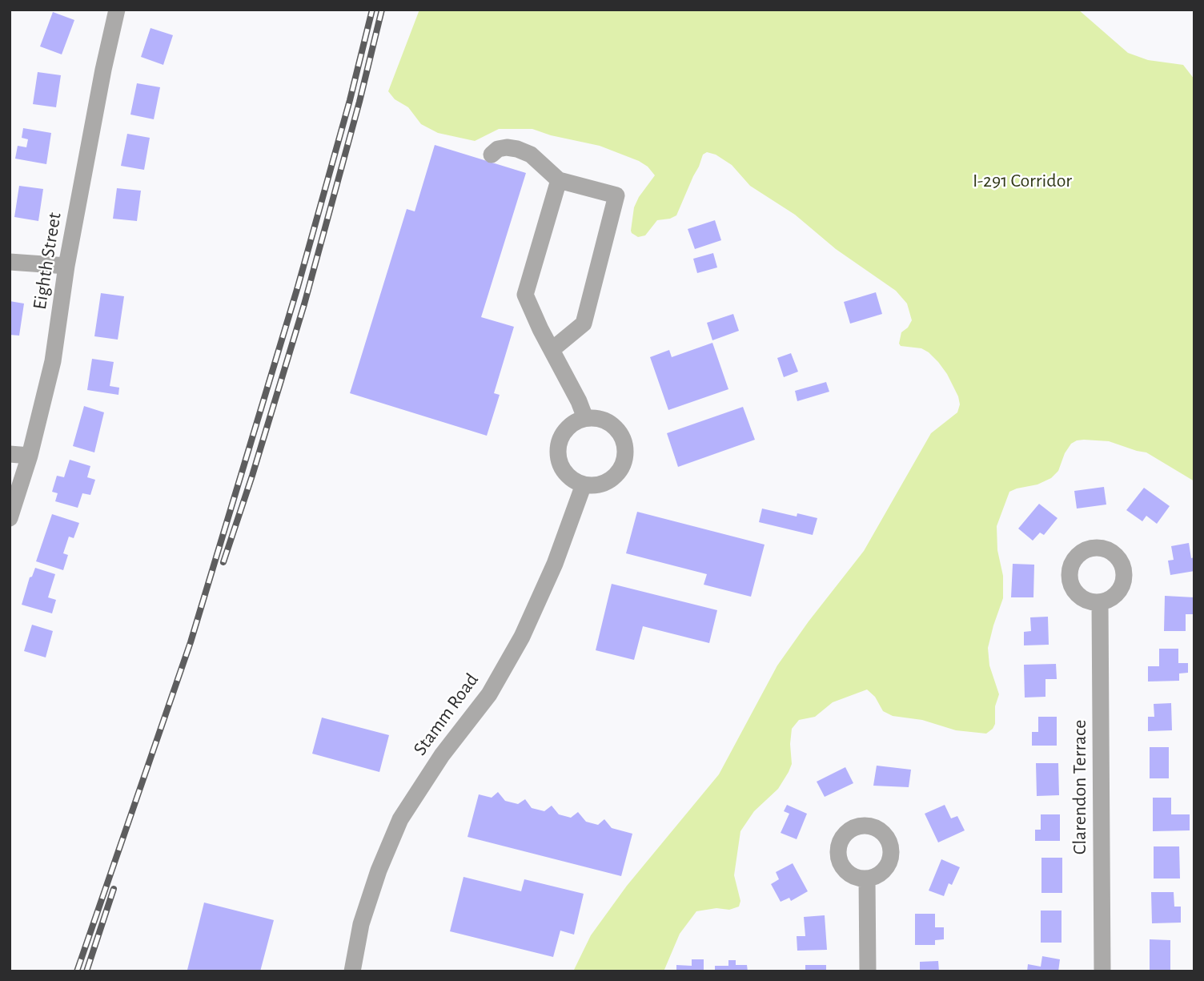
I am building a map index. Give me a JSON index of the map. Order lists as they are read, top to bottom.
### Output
{
  "streets": {
    "street": ["Eighth Street", "Stamm Road", "Clarendon Terrace"]
  },
  "parks": ["I-291 Corridor"]
}
